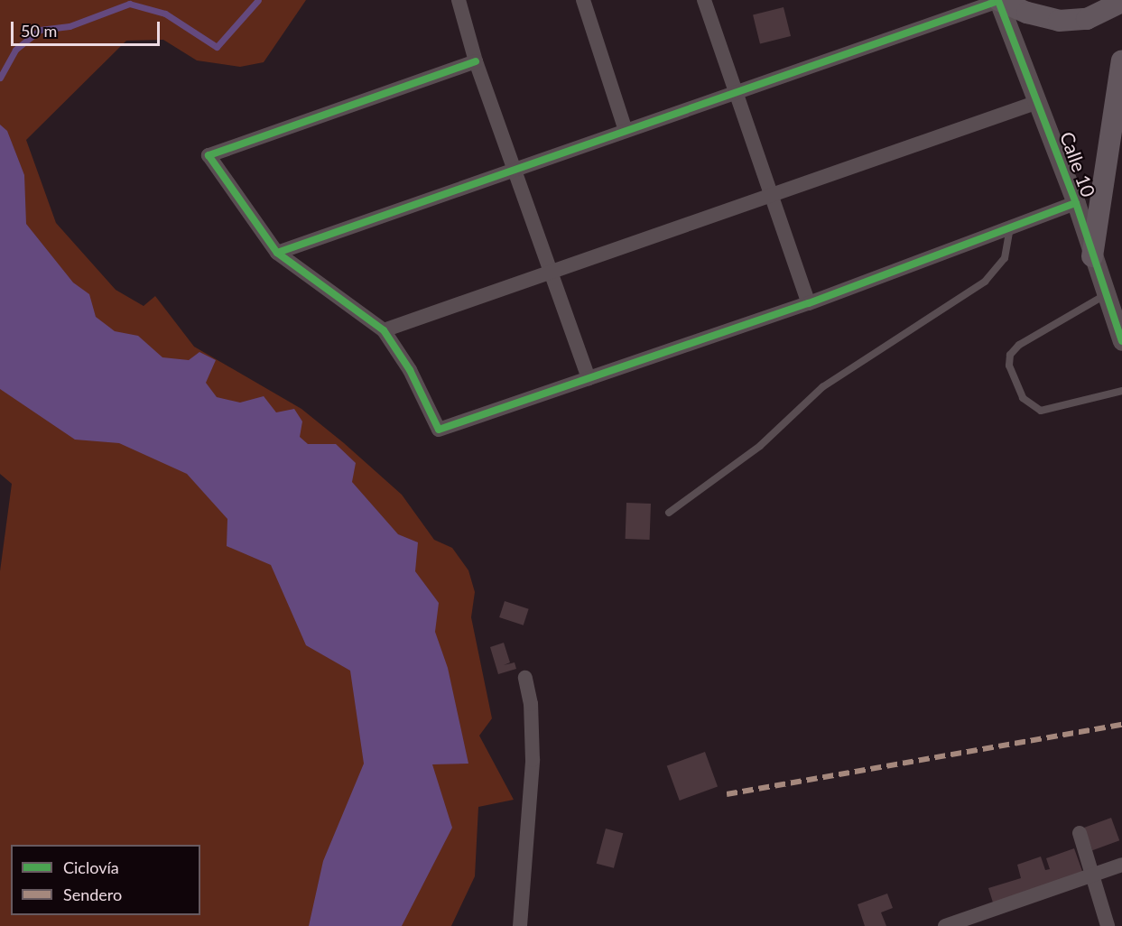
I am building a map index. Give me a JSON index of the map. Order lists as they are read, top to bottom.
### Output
{
  "streets": {
    "street": ["Calle 10"]
  },
  "legend": ["Ciclovía", "Sendero"],
  "scale_bar": "50 m"
}
